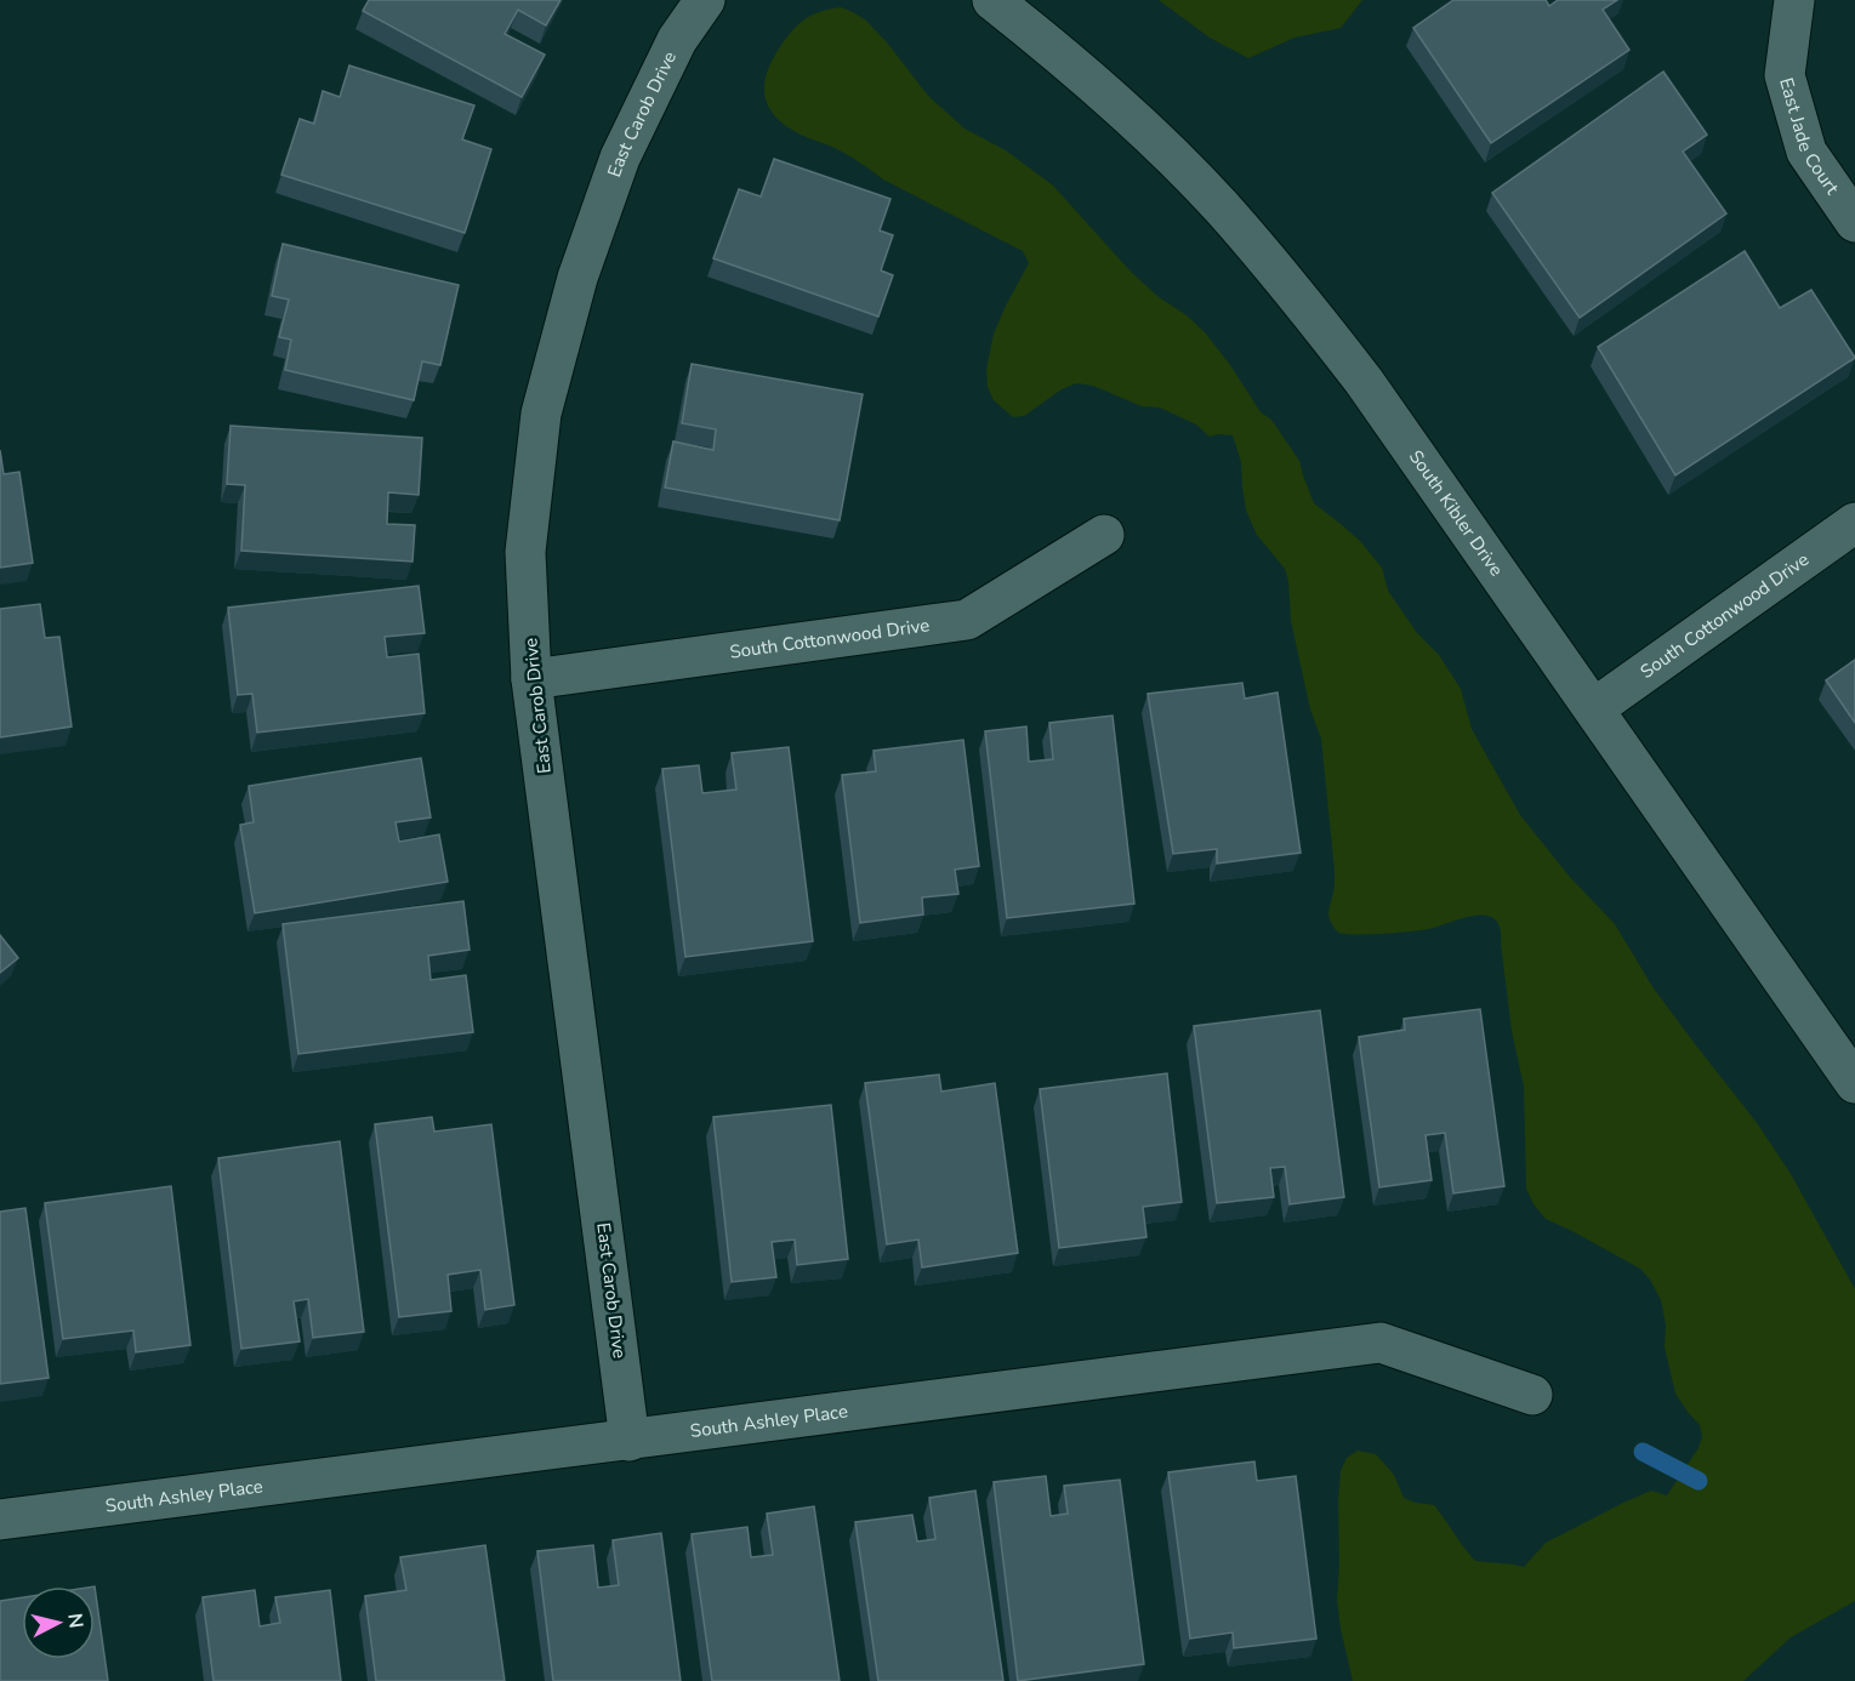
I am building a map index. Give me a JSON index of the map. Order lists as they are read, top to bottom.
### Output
{
  "streets": {
    "street": [
      "East Carob Drive",
      "East Jade Court",
      "South Kibler Drive",
      "South Cottonwood Drive",
      "South Ashley Place"
    ]
  },
  "crossings": [
    ["East Carob Drive", "South Cottonwood Drive"],
    ["East Carob Drive", "South Ashley Place"],
    ["South Kibler Drive", "South Cottonwood Drive"]
  ],
  "north": "right"
}
